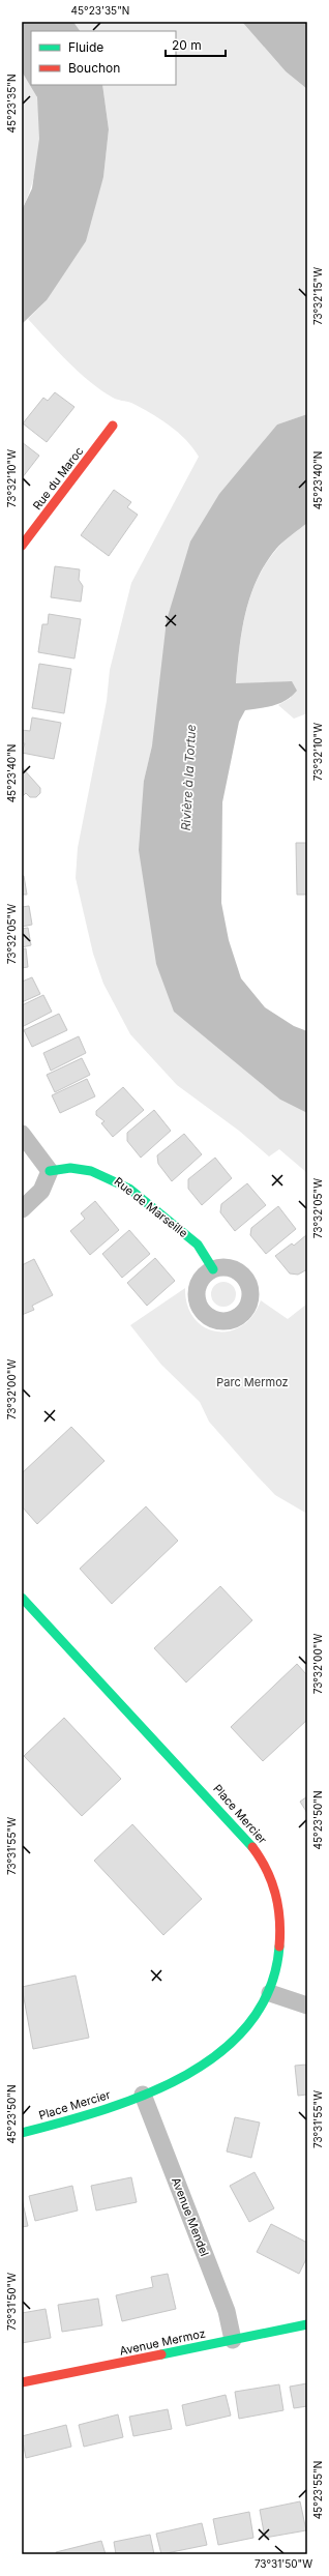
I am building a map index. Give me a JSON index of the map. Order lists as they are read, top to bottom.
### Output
{
  "streets": {
    "street": [
      "Rue du Maroc",
      "Rue de Marseille",
      "Place Mercier",
      "Avenue Mendel",
      "Avenue Mermoz"
    ]
  },
  "crossings": [
    ["Place Mercier", "Avenue Mendel"],
    ["Avenue Mendel", "Avenue Mermoz"]
  ],
  "water": ["Rivière à la Tortue"],
  "parks": ["Parc Mermoz"],
  "legend": ["Fluide", "Bouchon"],
  "scale_bar": "20 m",
  "coordinates": [
    "45°23'35\"N",
    "73°32'15\"W",
    "73°32'10\"W",
    "45°23'40\"N",
    "73°32'05\"W",
    "73°32'00\"W",
    "45°23'50\"N",
    "73°31'55\"W",
    "73°31'50\"W",
    "45°23'55\"N"
  ]
}
